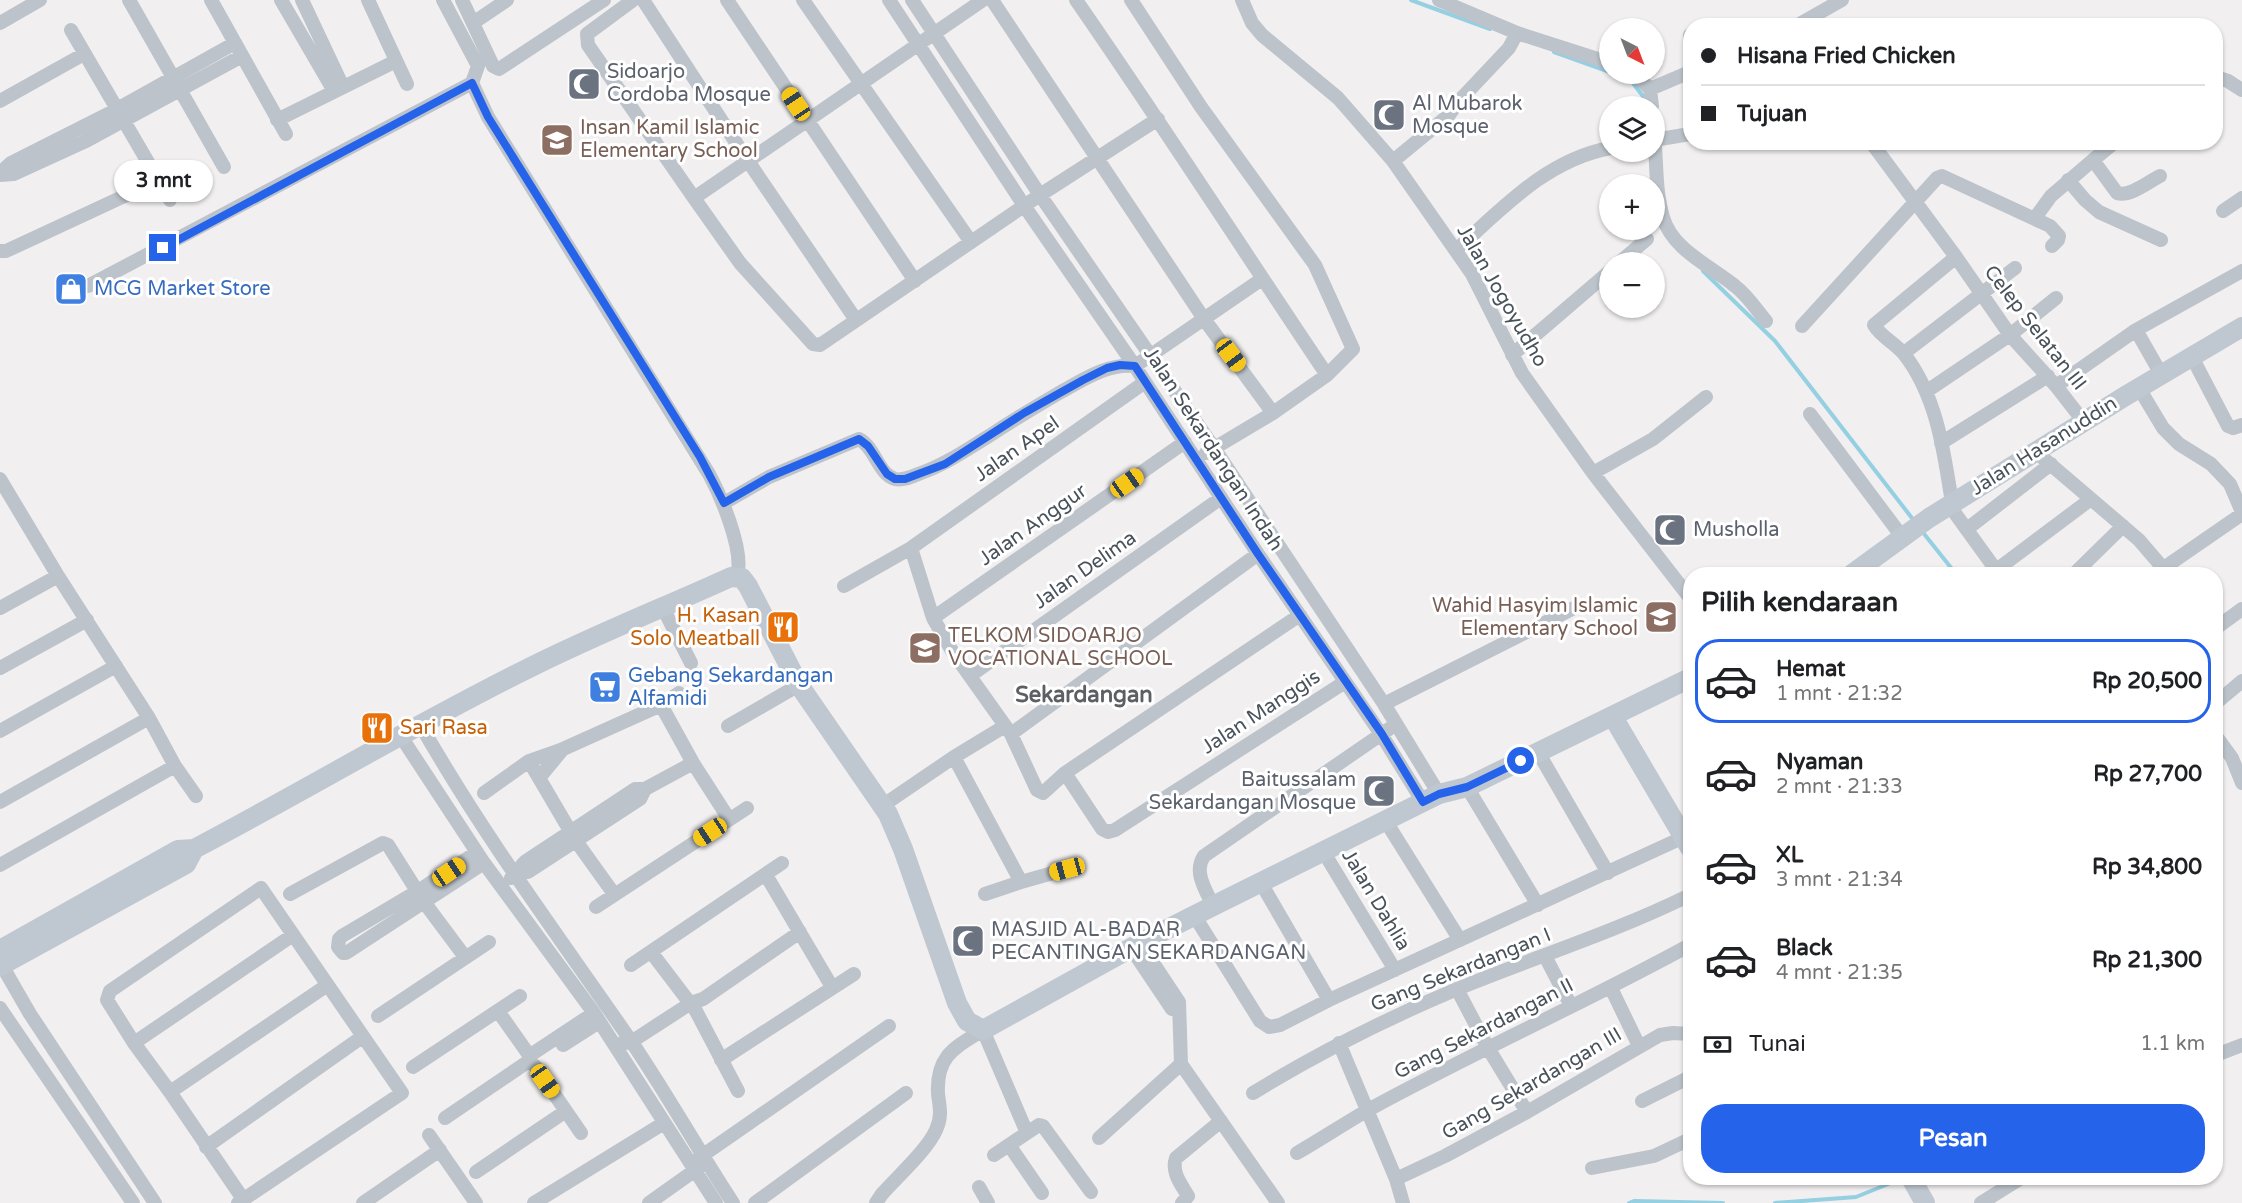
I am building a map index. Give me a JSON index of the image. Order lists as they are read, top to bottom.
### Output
{
  "streets": {
    "street": [
      "Jalan Jogoyudho",
      "Celep Selatan III",
      "Jalan Hasanuddin",
      "Jalan Apel",
      "Jalan Sekardangan Indah",
      "Jalan Anggur",
      "Jalan Delima",
      "Jalan Manggis",
      "Jalan Dahlia",
      "Gang Sekardangan I",
      "Gang Sekardangan II",
      "Gang Sekardangan III"
    ]
  },
  "crossings": [
    ["Celep Selatan III", "Jalan Hasanuddin"],
    ["Jalan Apel", "Jalan Sekardangan Indah"],
    ["Jalan Sekardangan Indah", "Jalan Anggur"],
    ["Jalan Sekardangan Indah", "Jalan Delima"],
    ["Jalan Sekardangan Indah", "Jalan Manggis"]
  ],
  "districts": ["Sekardangan"],
  "places": {
    "mosque": [
      "Sidoarjo Cordoba Mosque",
      "Al Mubarok Mosque",
      "Musholla",
      "Baitussalam Sekardangan Mosque",
      "MASJID AL-BADAR PECANTINGAN SEKARDANGAN"
    ],
    "school or university": ["Insan Kamil Islamic Elementary School", "Wahid Hasyim Islamic Elementary School", "TELKOM SIDOARJO VOCATIONAL SCHOOL"],
    "shop": ["MCG Market Store"],
    "restaurant": ["H. Kasan Solo Meatball", "Sari Rasa"],
    "supermarket": ["Gebang Sekardangan Alfamidi"]
  },
  "north": "bottom right",
  "page": {
    "map_buttons": ["+", "−"],
    "banner": ["Hisana Fried Chicken", "Tujuan"],
    "bubble": "3 mnt",
    "heading": "Pilih kendaraan",
    "list": [
      {
        "name": "Hemat",
        "note": "1 mnt · 21:32",
        "value": "Rp 20,500"
      },
      {
        "name": "Nyaman",
        "note": "2 mnt · 21:33",
        "value": "Rp 27,700"
      },
      {
        "name": "XL",
        "note": "3 mnt · 21:34",
        "value": "Rp 34,800"
      },
      {
        "name": "Black",
        "note": "4 mnt · 21:35",
        "value": "Rp 21,300"
      }
    ],
    "pay": ["Tunai", "1.1 km"],
    "buttons": "Pesan"
  }
}
